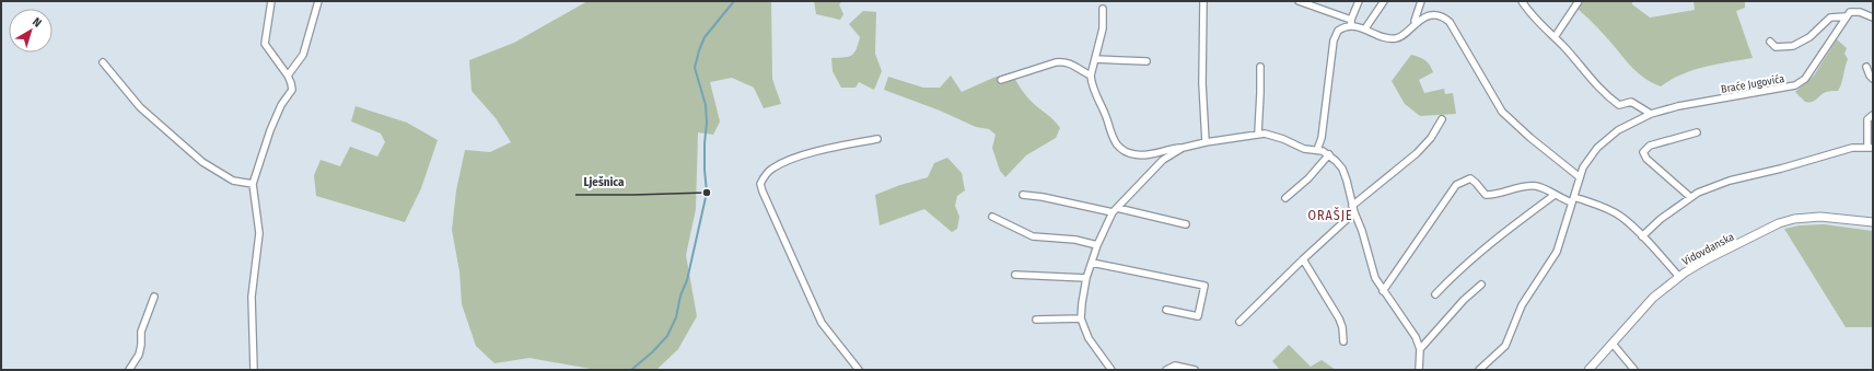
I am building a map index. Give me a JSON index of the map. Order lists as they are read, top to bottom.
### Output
{
  "streets": {
    "street": ["Braće Jugovića", "Vidovdanska"]
  },
  "districts": ["ORAŠJE"],
  "places": ["Lješnica"],
  "north": "top right"
}
